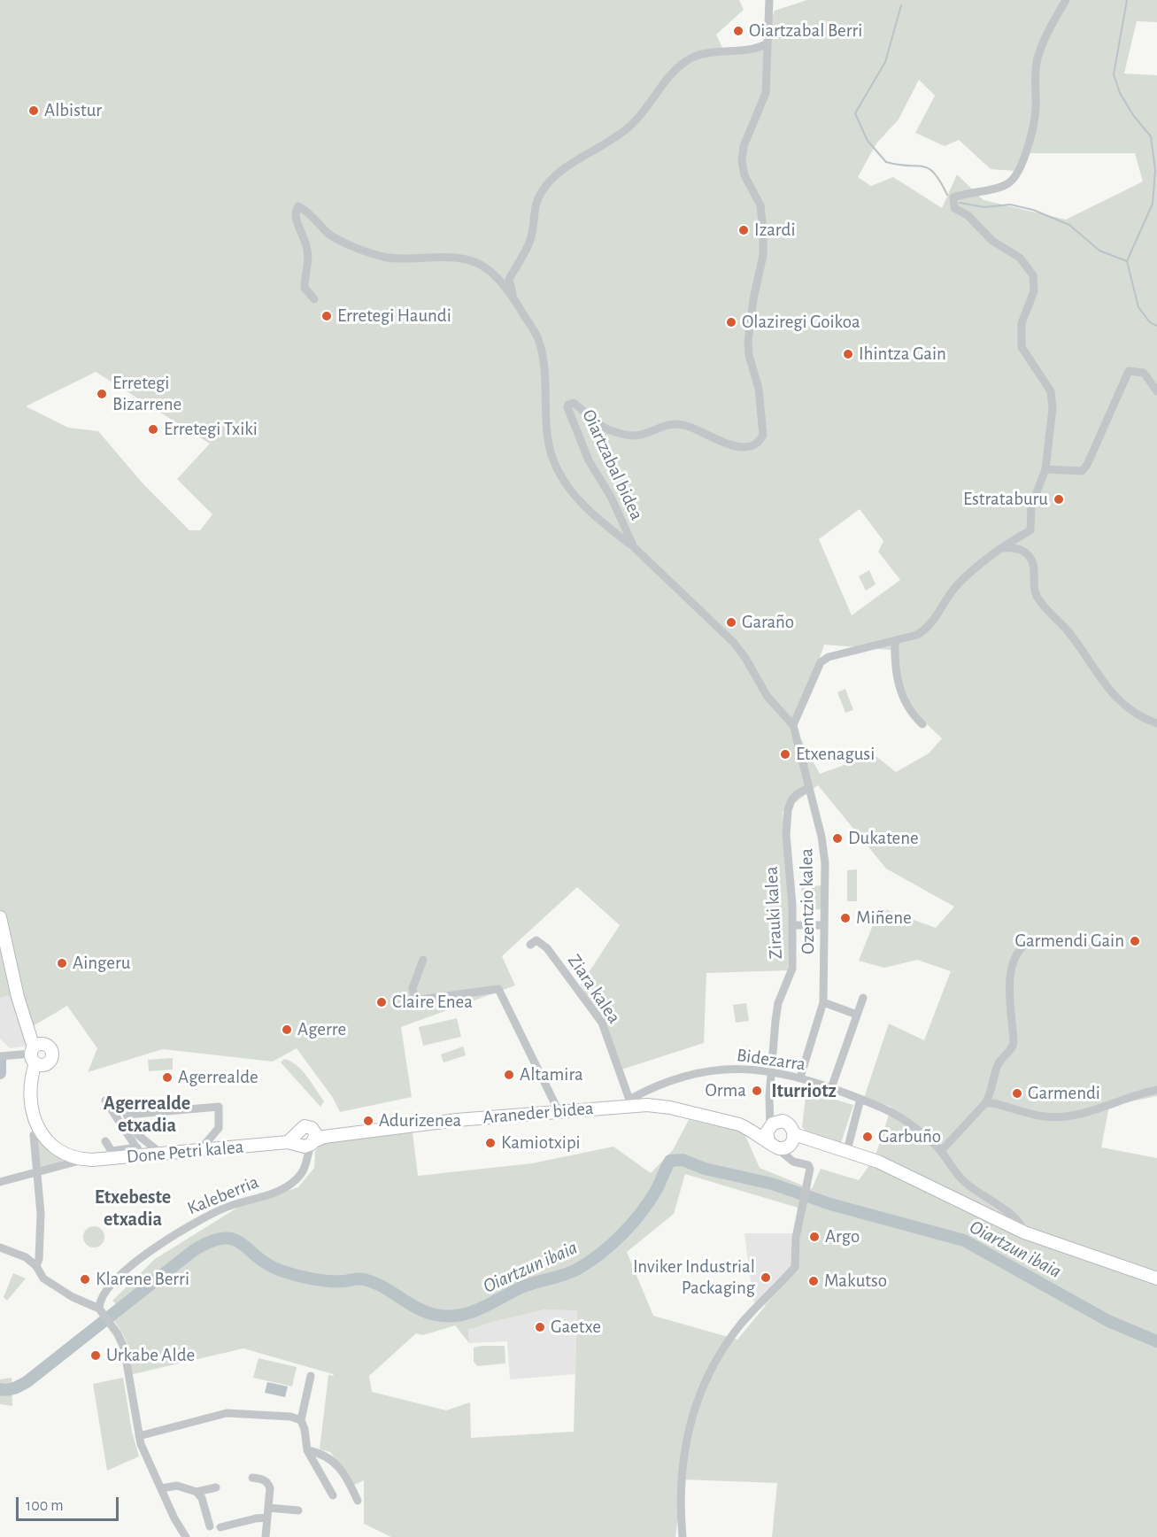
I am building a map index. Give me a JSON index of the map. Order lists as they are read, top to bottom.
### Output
{
  "streets": {
    "street": [
      "Oiartzabal bidea",
      "Ozentzio kalea",
      "Zirauki kalea",
      "Ziara kalea",
      "Bidezarra",
      "Araneder bidea",
      "Done Petri kalea",
      "Kaleberria"
    ]
  },
  "crossings": [
    ["Oiartzabal bidea", "Ozentzio kalea"],
    ["Ozentzio kalea", "Zirauki kalea"],
    ["Ozentzio kalea", "Bidezarra"],
    ["Zirauki kalea", "Bidezarra"],
    ["Zirauki kalea", "Araneder bidea"],
    ["Ziara kalea", "Bidezarra"],
    ["Ziara kalea", "Araneder bidea"],
    ["Bidezarra", "Araneder bidea"],
    ["Araneder bidea", "Done Petri kalea"],
    ["Araneder bidea", "Kaleberria"],
    ["Done Petri kalea", "Kaleberria"]
  ],
  "districts": ["Iturriotz", "Agerrealde etxadia", "Etxebeste etxadia"],
  "water": ["Oiartzun ibaia"],
  "places": [
    "Oiartzabal Berri",
    "Albistur",
    "Izardi",
    "Erretegi Haundi",
    "Olaziregi Goikoa",
    "Ihintza Gain",
    "Erretegi Bizarrene",
    "Erretegi Txiki",
    "Estrataburu",
    "Garaño",
    "Etxenagusi",
    "Dukatene",
    "Miñene",
    "Garmendi Gain",
    "Aingeru",
    "Claire Enea",
    "Agerre",
    "Altamira",
    "Agerrealde",
    "Orma",
    "Garmendi",
    "Adurizenea",
    "Garbuño",
    "Kamiotxipi",
    "Argo",
    "Inviker Industrial Packaging",
    "Klarene Berri",
    "Makutso",
    "Gaetxe",
    "Urkabe Alde"
  ],
  "scale_bar": "100 m"
}
